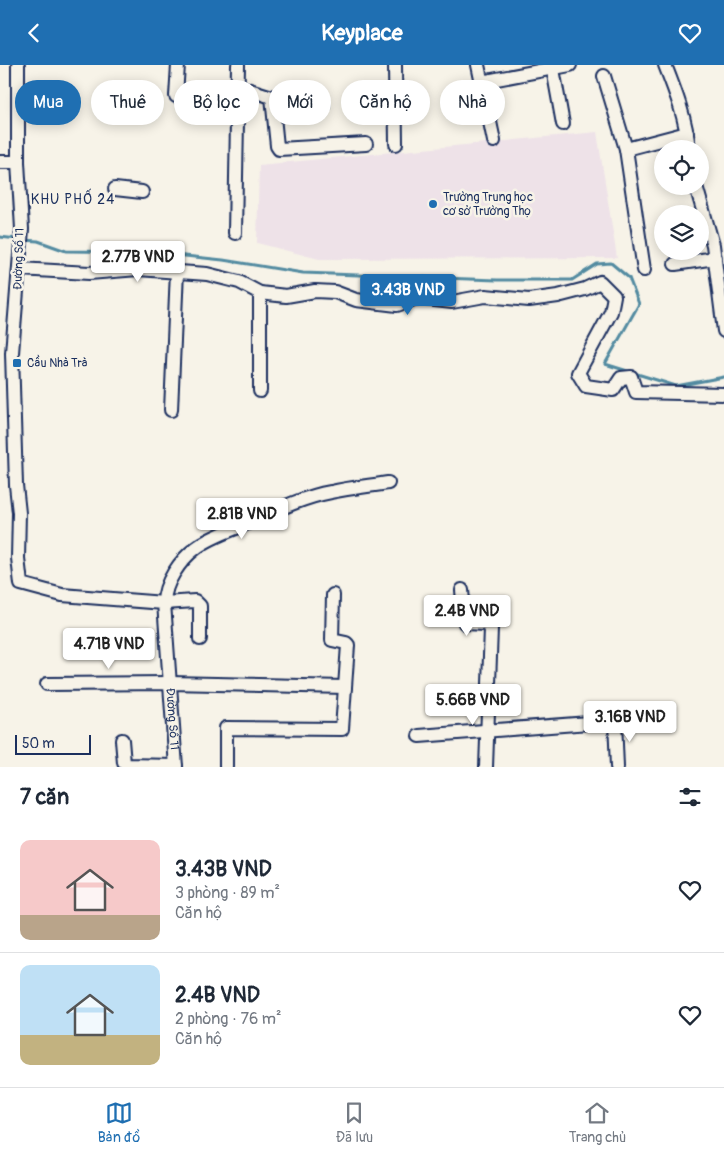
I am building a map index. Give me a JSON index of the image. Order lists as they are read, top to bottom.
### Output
{
  "streets": {
    "street": ["Đường Số 11"]
  },
  "districts": ["KHU PHỐ 24"],
  "places": {
    "other": ["Trường Trung học cơ sở Trường Thọ"],
    "transit": ["Cầu Nhà Trà"]
  },
  "scale_bar": "50 m",
  "page": {
    "header": "Keyplace",
    "chip": [
      "Mua",
      "Thuê",
      "Bộ lọc",
      "Mới",
      "Căn hộ",
      "Nhà"
    ],
    "price": [
      "2.77B VND",
      "3.43B VND",
      "2.81B VND",
      "2.4B VND",
      "4.71B VND",
      "5.66B VND",
      "3.16B VND"
    ],
    "scale": "50 m",
    "heading": "7 căn",
    "list": [
      {
        "name": "3.43B VND",
        "note": "3 phòng · 89 m² · Căn hộ"
      },
      {
        "name": "2.4B VND",
        "note": "2 phòng · 76 m² · Căn hộ"
      }
    ],
    "tabs": ["Bản đồ", "Đã lưu", "Trang chủ"]
  }
}
